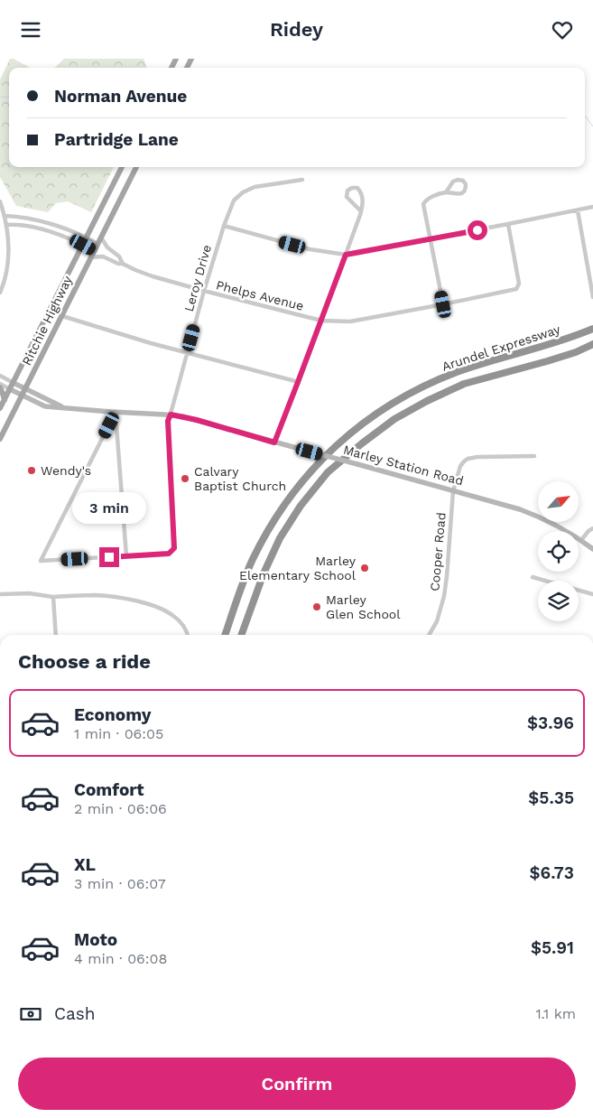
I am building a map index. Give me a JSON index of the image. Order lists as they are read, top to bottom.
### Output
{
  "streets": {
    "highway": ["Arundel Expressway"],
    "main road": ["Ritchie Highway", "Marley Station Road"],
    "street": ["Leroy Drive", "Phelps Avenue", "Cooper Road"]
  },
  "crossings": [
    ["Leroy Drive", "Phelps Avenue"],
    ["Leroy Drive", "Marley Station Road"],
    ["Phelps Avenue", "Ritchie Highway"],
    ["Ritchie Highway", "Marley Station Road"],
    ["Marley Station Road", "Cooper Road"]
  ],
  "places": [
    "Wendy's",
    "Calvary Baptist Church",
    "Marley Elementary School",
    "Marley Glen School"
  ],
  "north": "top right",
  "page": {
    "header": "Ridey",
    "banner": ["Norman Avenue", "Partridge Lane"],
    "bubble": "3 min",
    "heading": "Choose a ride",
    "list": [
      {
        "name": "Economy",
        "note": "1 min · 06:05",
        "value": "$3.96"
      },
      {
        "name": "Comfort",
        "note": "2 min · 06:06",
        "value": "$5.35"
      },
      {
        "name": "XL",
        "note": "3 min · 06:07",
        "value": "$6.73"
      },
      {
        "name": "Moto",
        "note": "4 min · 06:08",
        "value": "$5.91"
      }
    ],
    "pay": ["Cash", "1.1 km"],
    "buttons": "Confirm"
  }
}
